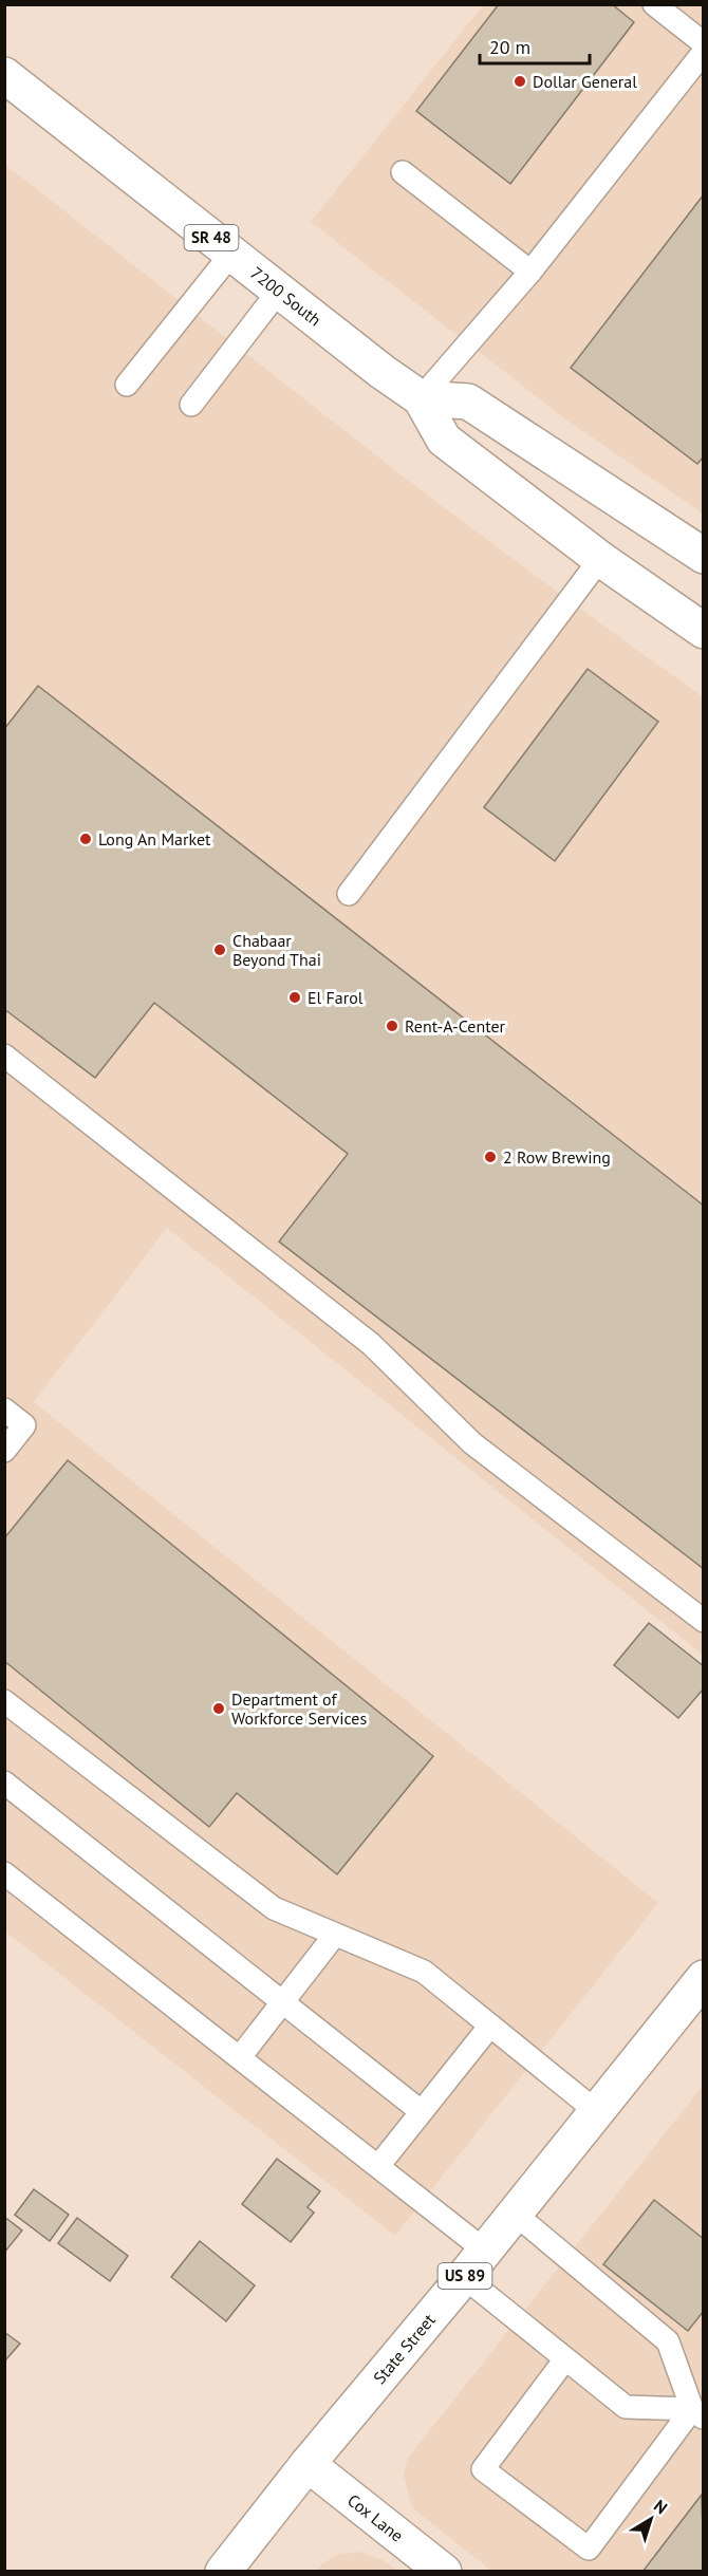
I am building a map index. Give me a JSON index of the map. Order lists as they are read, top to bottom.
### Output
{
  "streets": {
    "main road": [
      "SR 48",
      "7200 South",
      "US 89",
      "State Street",
      "Cox Lane"
    ]
  },
  "crossings": [
    ["State Street", "Cox Lane"]
  ],
  "places": [
    "Dollar General",
    "Long An Market",
    "Chabaar Beyond Thai",
    "El Farol",
    "Rent-A-Center",
    "2 Row Brewing",
    "Department of Workforce Services"
  ],
  "scale_bar": "20 m",
  "north": "top right"
}
